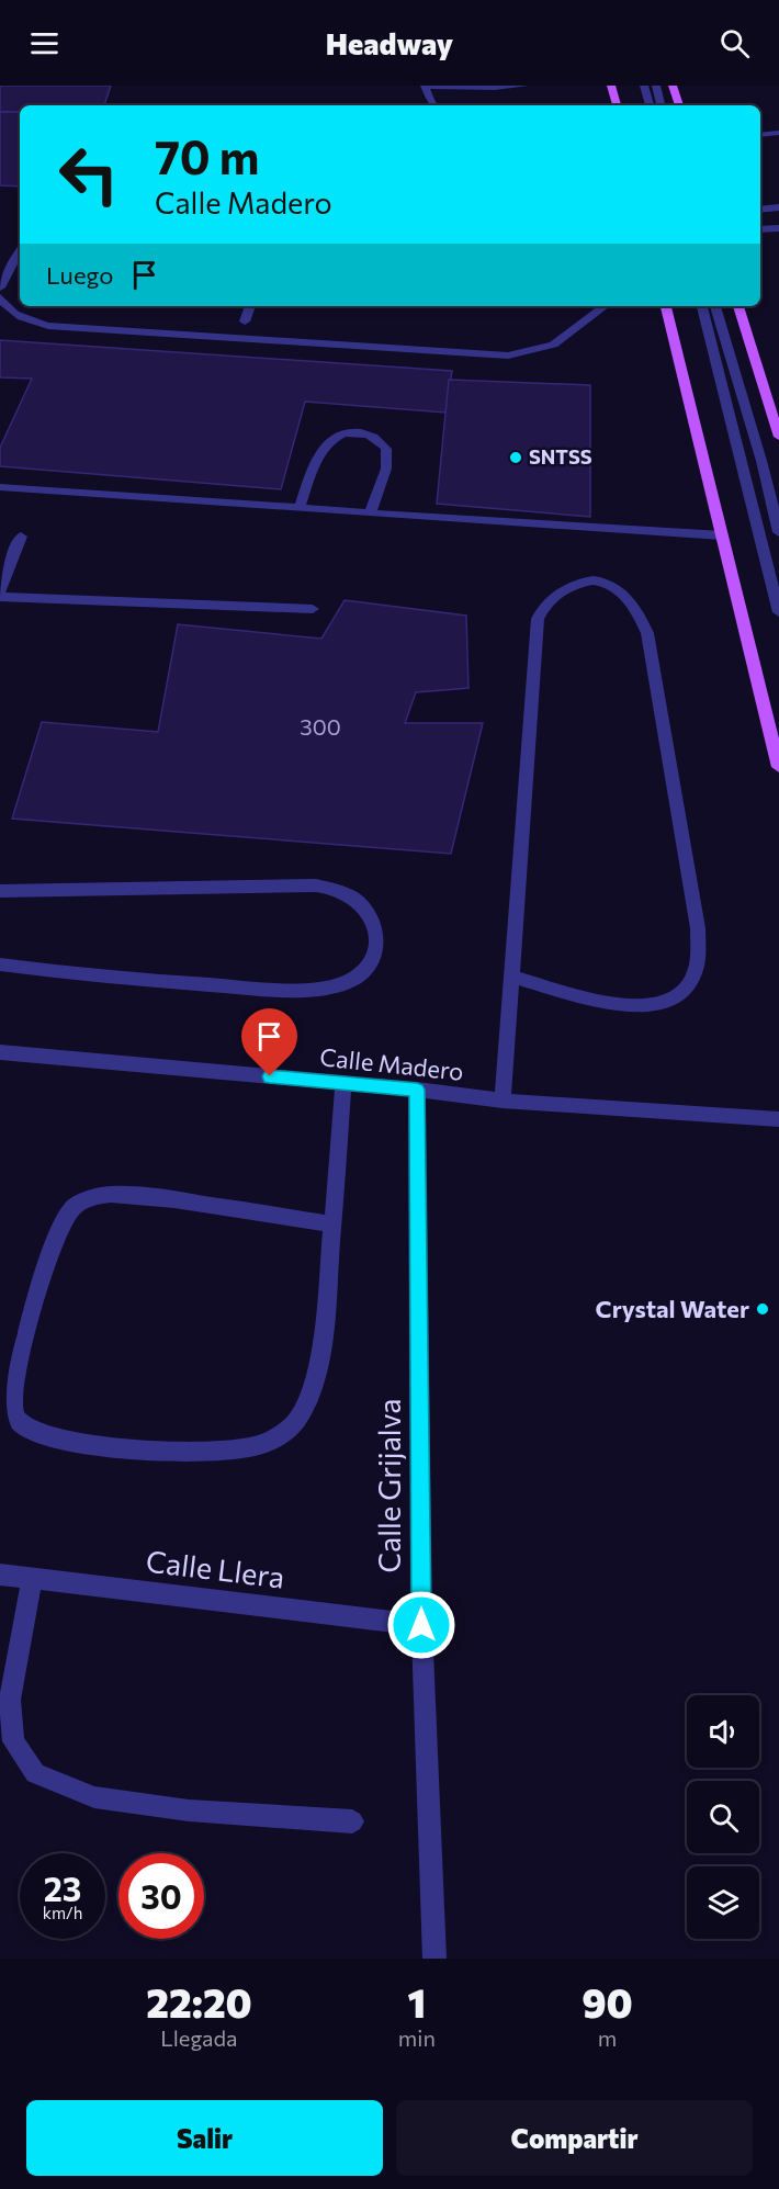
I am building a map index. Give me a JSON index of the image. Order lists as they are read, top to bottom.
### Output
{
  "streets": {
    "street": ["Calle Madero", "Calle Grijalva", "Calle Llera"]
  },
  "crossings": [
    ["Calle Madero", "Calle Grijalva"],
    ["Calle Grijalva", "Calle Llera"]
  ],
  "places": ["SNTSS", "Crystal Water"],
  "house_numbers": ["300"],
  "page": {
    "header": "Headway",
    "turn": ["70 m", "Calle Madero"],
    "then": "Luego",
    "speed": "23 km/h",
    "limit": "30",
    "eta": [
      "22:20",
      "Llegada",
      "1",
      "min",
      "90",
      "m"
    ],
    "buttons": ["Salir", "Compartir"]
  }
}
